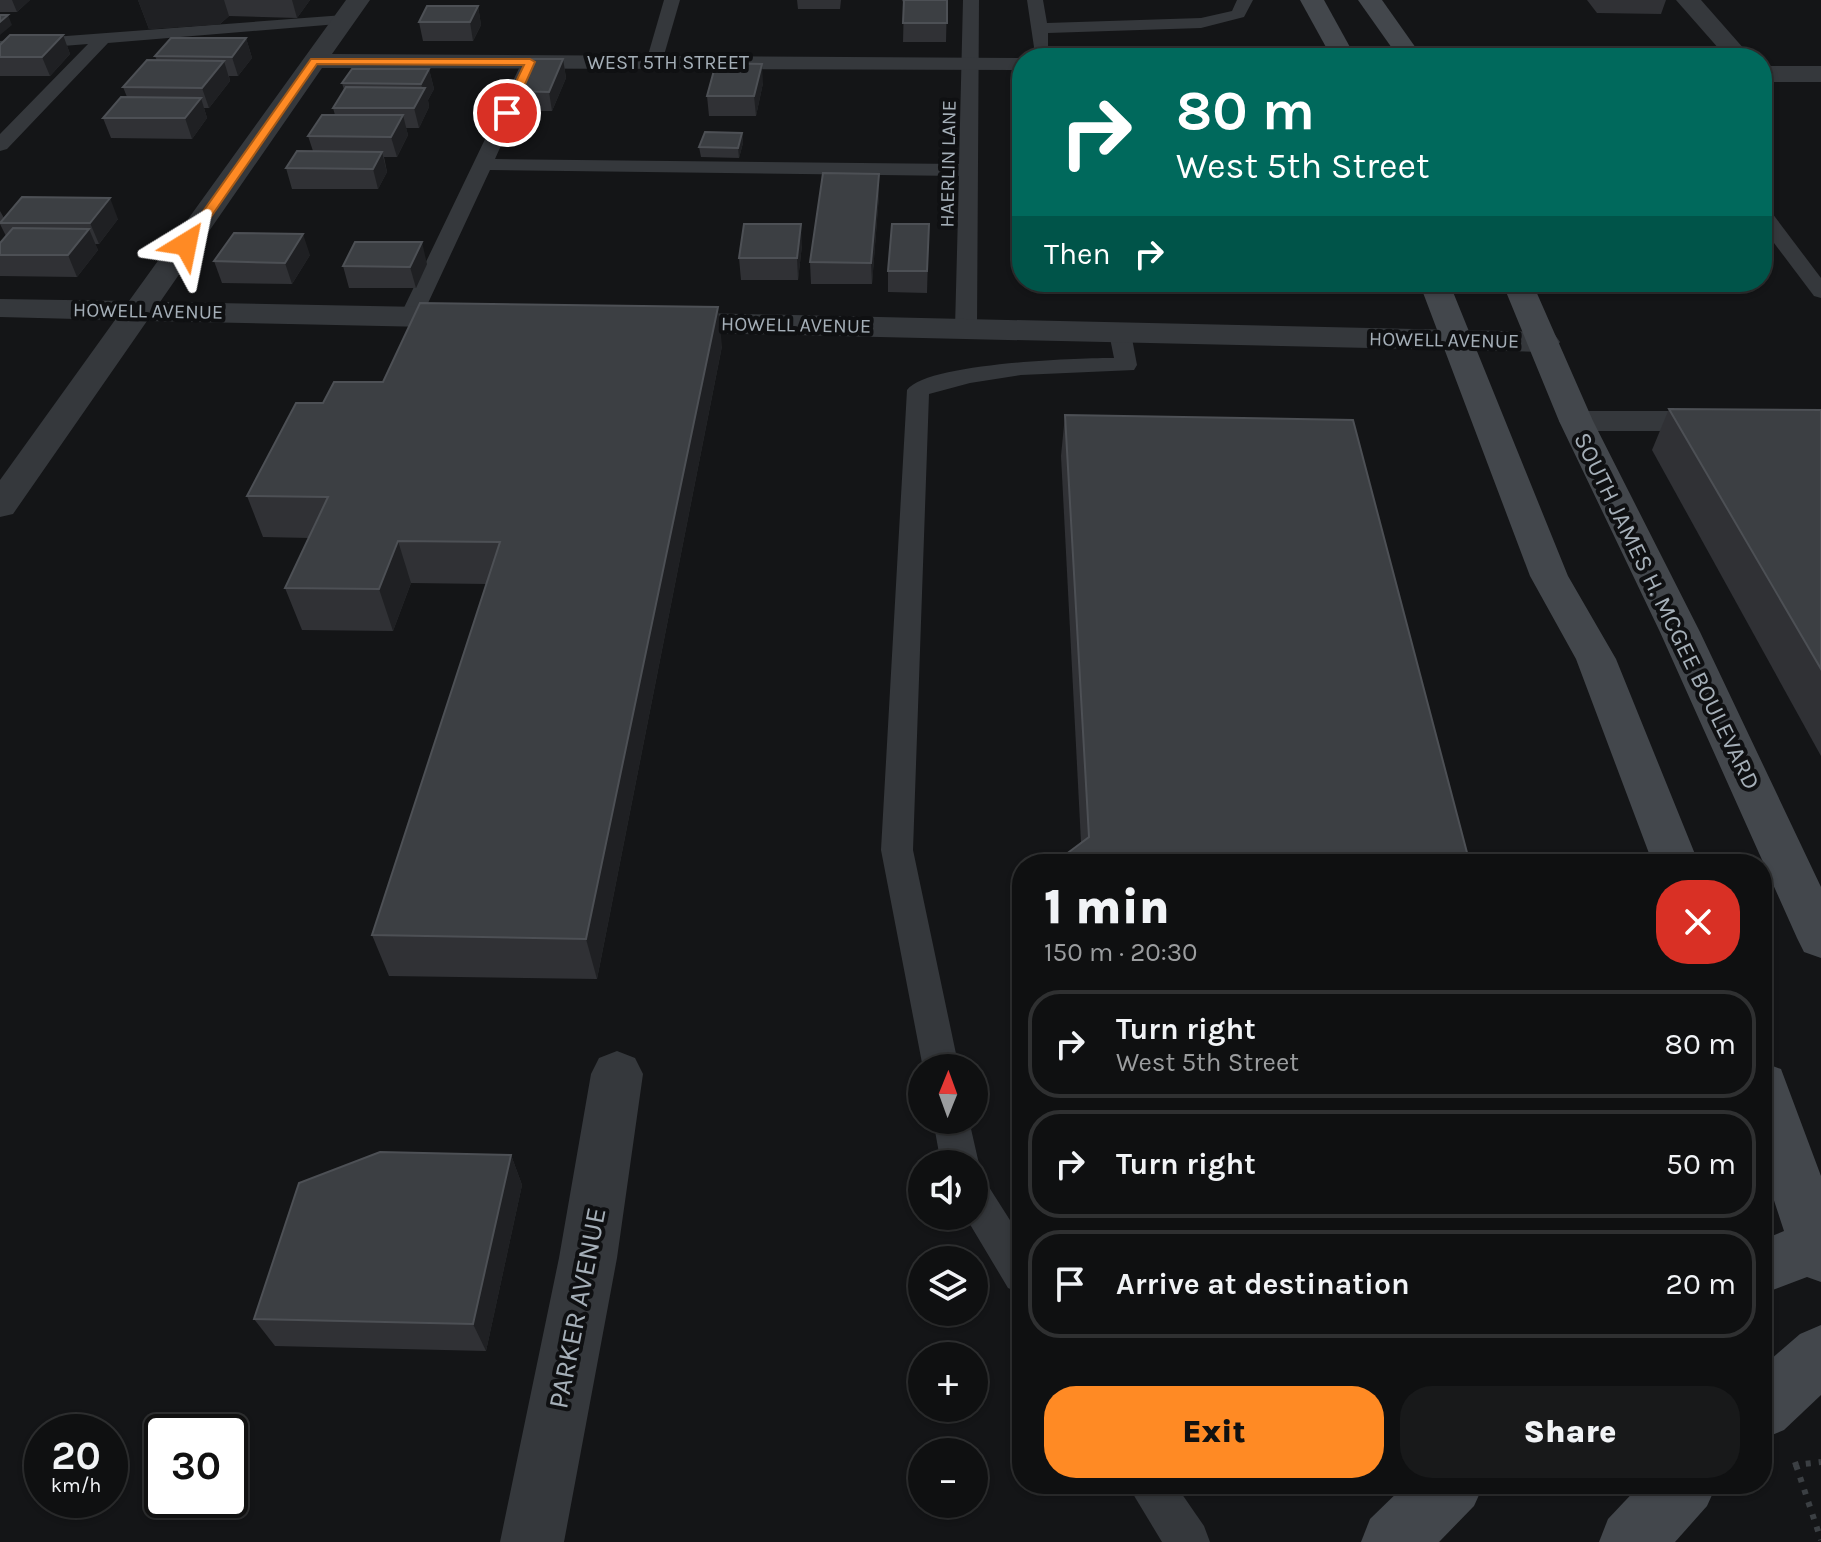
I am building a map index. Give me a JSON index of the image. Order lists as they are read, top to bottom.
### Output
{
  "streets": {
    "main road": ["SOUTH JAMES H. MCGEE BOULEVARD"],
    "street": ["WEST 5TH STREET", "HOWELL AVENUE", "PARKER AVENUE"],
    "lane": ["HAERLIN LANE"]
  },
  "crossings": [
    ["WEST 5TH STREET", "HAERLIN LANE"],
    ["HAERLIN LANE", "HOWELL AVENUE"],
    ["HOWELL AVENUE", "SOUTH JAMES H. MCGEE BOULEVARD"]
  ],
  "north": "top",
  "page": {
    "turn": ["80 m", "West 5th Street"],
    "then": "Then",
    "heading": ["1 min", "150 m · 20:30"],
    "list": [
      {
        "name": "Turn right",
        "note": "West 5th Street",
        "value": "80 m"
      },
      {
        "name": "Turn right",
        "value": "50 m"
      },
      {
        "name": "Arrive at destination",
        "value": "20 m"
      }
    ],
    "map_buttons": ["+", "−"],
    "buttons": ["Exit", "Share"],
    "speed": "20 km/h",
    "limit": "30"
  }
}
